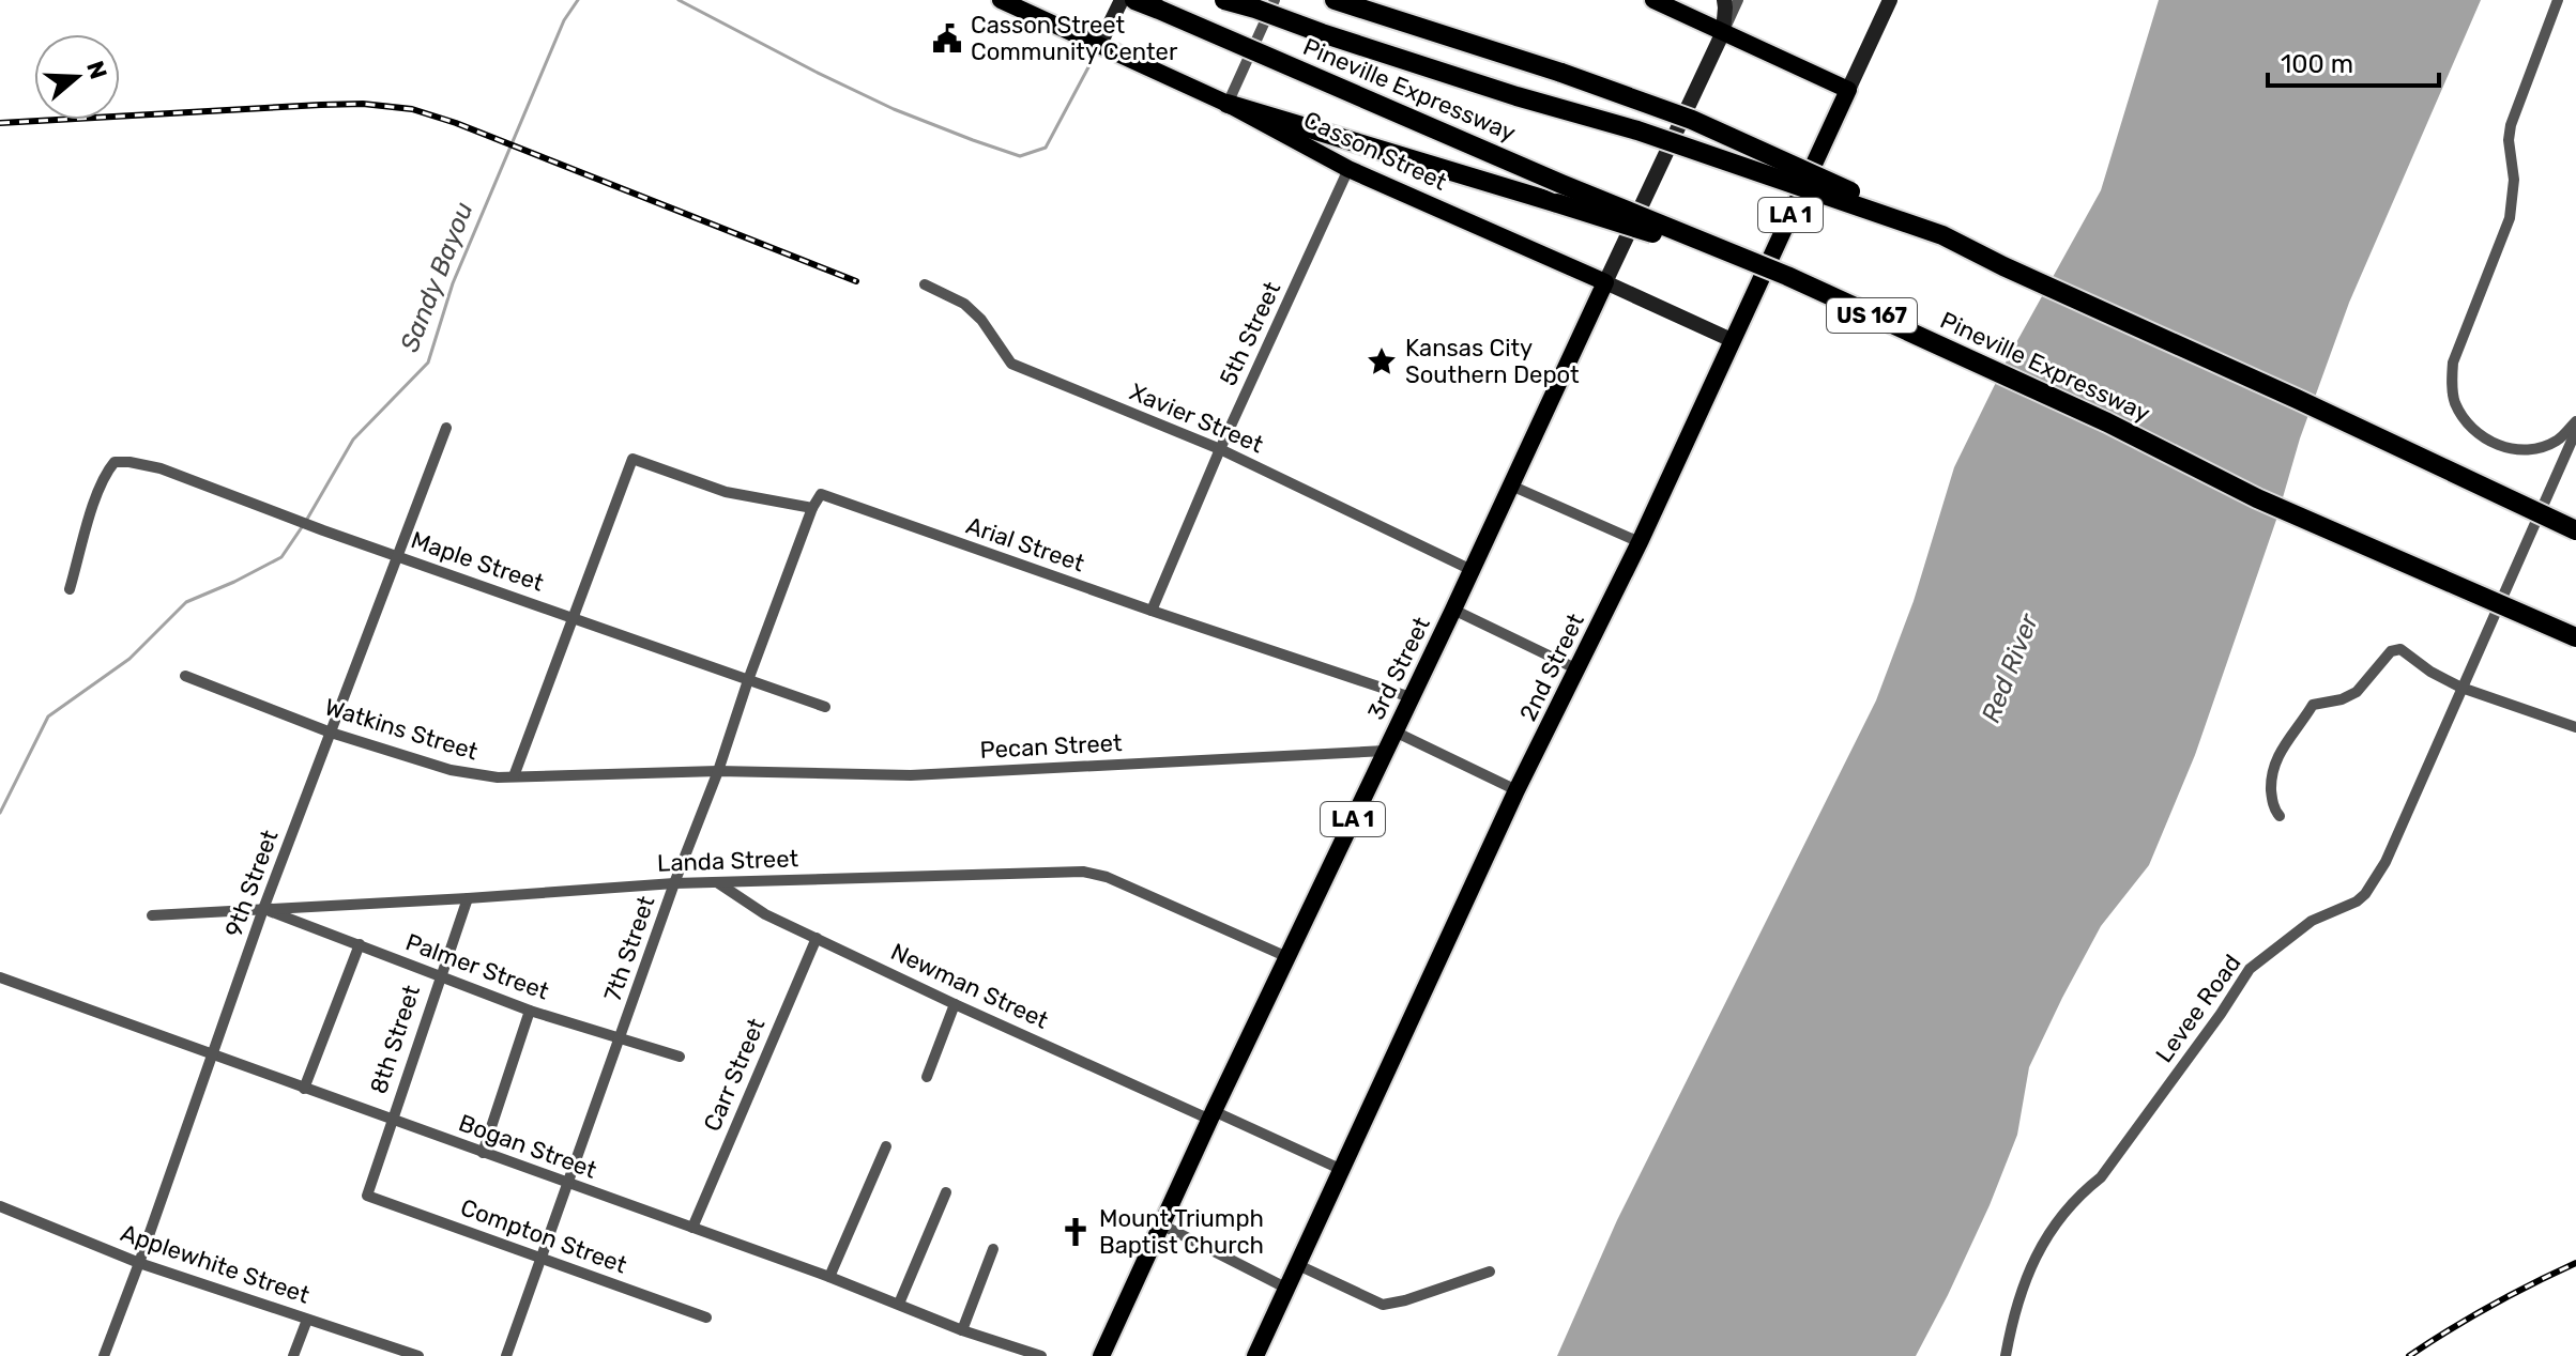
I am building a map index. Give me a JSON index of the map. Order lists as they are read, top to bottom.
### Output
{
  "streets": {
    "highway": ["Pineville Expressway", "US 167"],
    "main road": [
      "Casson Street",
      "LA 1",
      "2nd Street",
      "3rd Street"
    ],
    "street": [
      "5th Street",
      "Xavier Street",
      "Arial Street",
      "Maple Street",
      "Watkins Street",
      "Pecan Street",
      "Landa Street",
      "9th Street",
      "7th Street",
      "Palmer Street",
      "Newman Street",
      "Levee Road",
      "8th Street",
      "Carr Street",
      "Bogan Street",
      "Compton Street",
      "Applewhite Street"
    ]
  },
  "crossings": [
    ["Casson Street", "5th Street"],
    ["Casson Street", "2nd Street"],
    ["Casson Street", "3rd Street"],
    ["5th Street", "Xavier Street"],
    ["5th Street", "Arial Street"],
    ["Xavier Street", "3rd Street"],
    ["Arial Street", "Maple Street"],
    ["Arial Street", "3rd Street"],
    ["Arial Street", "7th Street"],
    ["Maple Street", "9th Street"],
    ["Maple Street", "7th Street"],
    ["2nd Street", "Newman Street"],
    ["3rd Street", "Pecan Street"],
    ["3rd Street", "Landa Street"],
    ["3rd Street", "Newman Street"],
    ["Watkins Street", "Pecan Street"],
    ["Watkins Street", "9th Street"],
    ["Watkins Street", "7th Street"],
    ["Pecan Street", "7th Street"],
    ["Landa Street", "9th Street"],
    ["Landa Street", "7th Street"],
    ["Landa Street", "Palmer Street"],
    ["Landa Street", "Newman Street"],
    ["Landa Street", "8th Street"],
    ["9th Street", "Palmer Street"],
    ["9th Street", "Bogan Street"],
    ["9th Street", "Applewhite Street"],
    ["7th Street", "Palmer Street"],
    ["7th Street", "Bogan Street"],
    ["7th Street", "Compton Street"],
    ["Palmer Street", "8th Street"],
    ["Newman Street", "Carr Street"],
    ["8th Street", "Bogan Street"],
    ["8th Street", "Compton Street"],
    ["Carr Street", "Bogan Street"]
  ],
  "water": ["Sandy Bayou", "Red River"],
  "places": {
    "public building": ["Casson Street Community Center"],
    "place": ["Kansas City Southern Depot"],
    "church": ["Mount Triumph Baptist Church"]
  },
  "scale_bar": "100 m",
  "north": "right"
}
